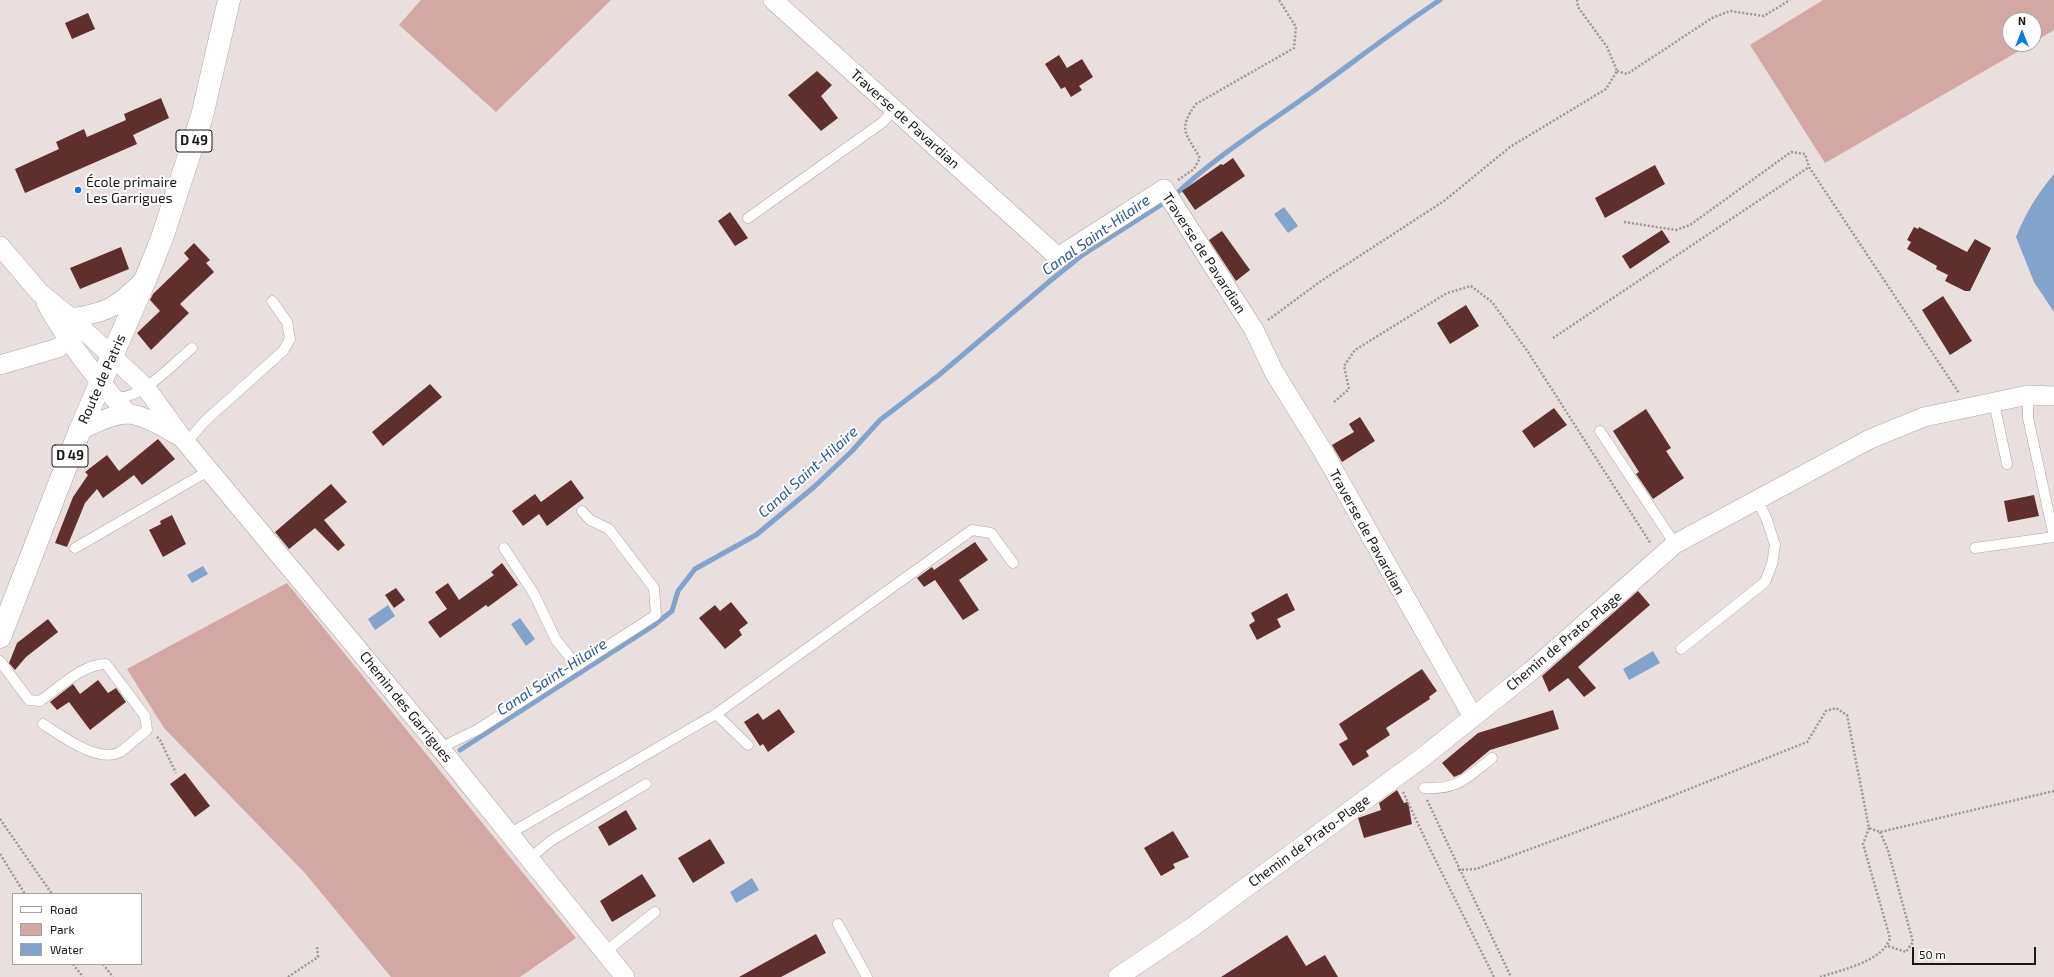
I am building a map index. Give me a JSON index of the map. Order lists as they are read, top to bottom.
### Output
{
  "streets": {
    "main road": ["D 49", "Route de Patris"],
    "street": ["Traverse de Pavardian", "Chemin de Prato-Plage", "Chemin des Garrigues"]
  },
  "crossings": [
    ["Traverse de Pavardian", "Chemin de Prato-Plage"],
    ["D 49", "Route de Patris"],
    ["Route de Patris", "Chemin des Garrigues"]
  ],
  "water": ["Canal Saint-Hilaire"],
  "places": ["École primaire Les Garrigues"],
  "legend": ["Road", "Park", "Water"],
  "scale_bar": "50 m",
  "north": "top"
}
